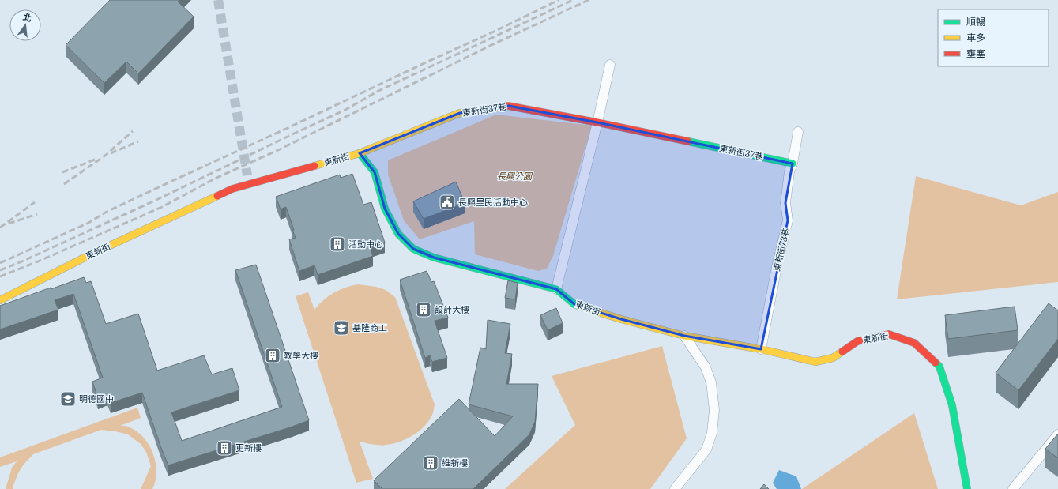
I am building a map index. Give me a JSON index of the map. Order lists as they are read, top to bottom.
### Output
{
  "streets": {
    "street": ["東新街37巷", "東新街", "東新街73巷"]
  },
  "crossings": [
    ["東新街37巷", "東新街"],
    ["東新街37巷", "東新街73巷"],
    ["東新街", "東新街73巷"]
  ],
  "parks": ["長興公園"],
  "places": {
    "public building": ["長興里民活動中心"],
    "building": [
      "活動中心",
      "設計大樓",
      "教學大樓",
      "更新樓",
      "維新樓"
    ],
    "school or university": ["基隆商工", "明德國中"]
  },
  "legend": ["順暢", "車多", "壅塞"],
  "north": "top"
}
